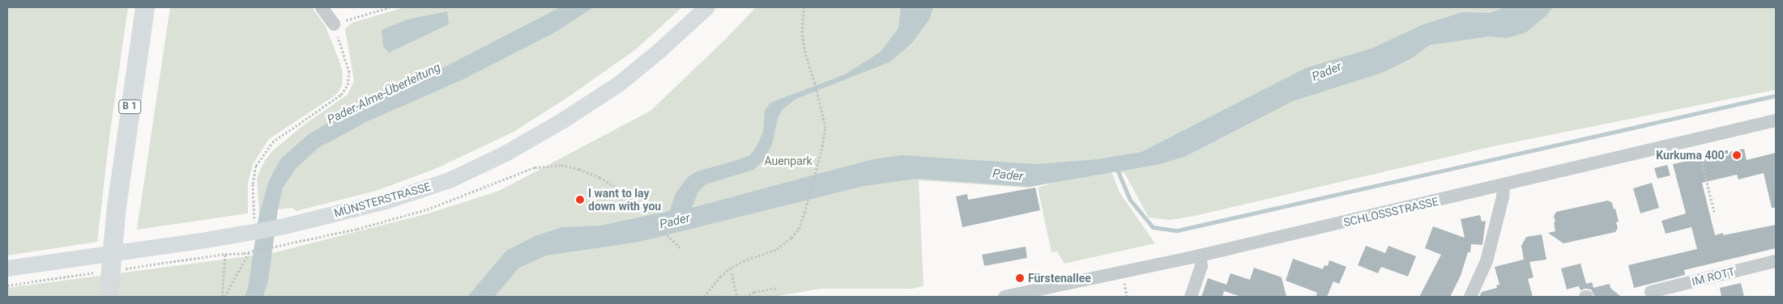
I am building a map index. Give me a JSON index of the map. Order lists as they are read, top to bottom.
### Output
{
  "streets": {
    "highway": ["B 1"],
    "main road": ["MÜNSTERSTRASSE"],
    "street": ["SCHLOSSSTRASSE", "IM ROTT"]
  },
  "water": ["Pader", "Pader-Alme-Überleitung"],
  "parks": ["Auenpark"],
  "places": ["Kurkuma 400°", "I want to lay down with you", "Fürstenallee"]
}
